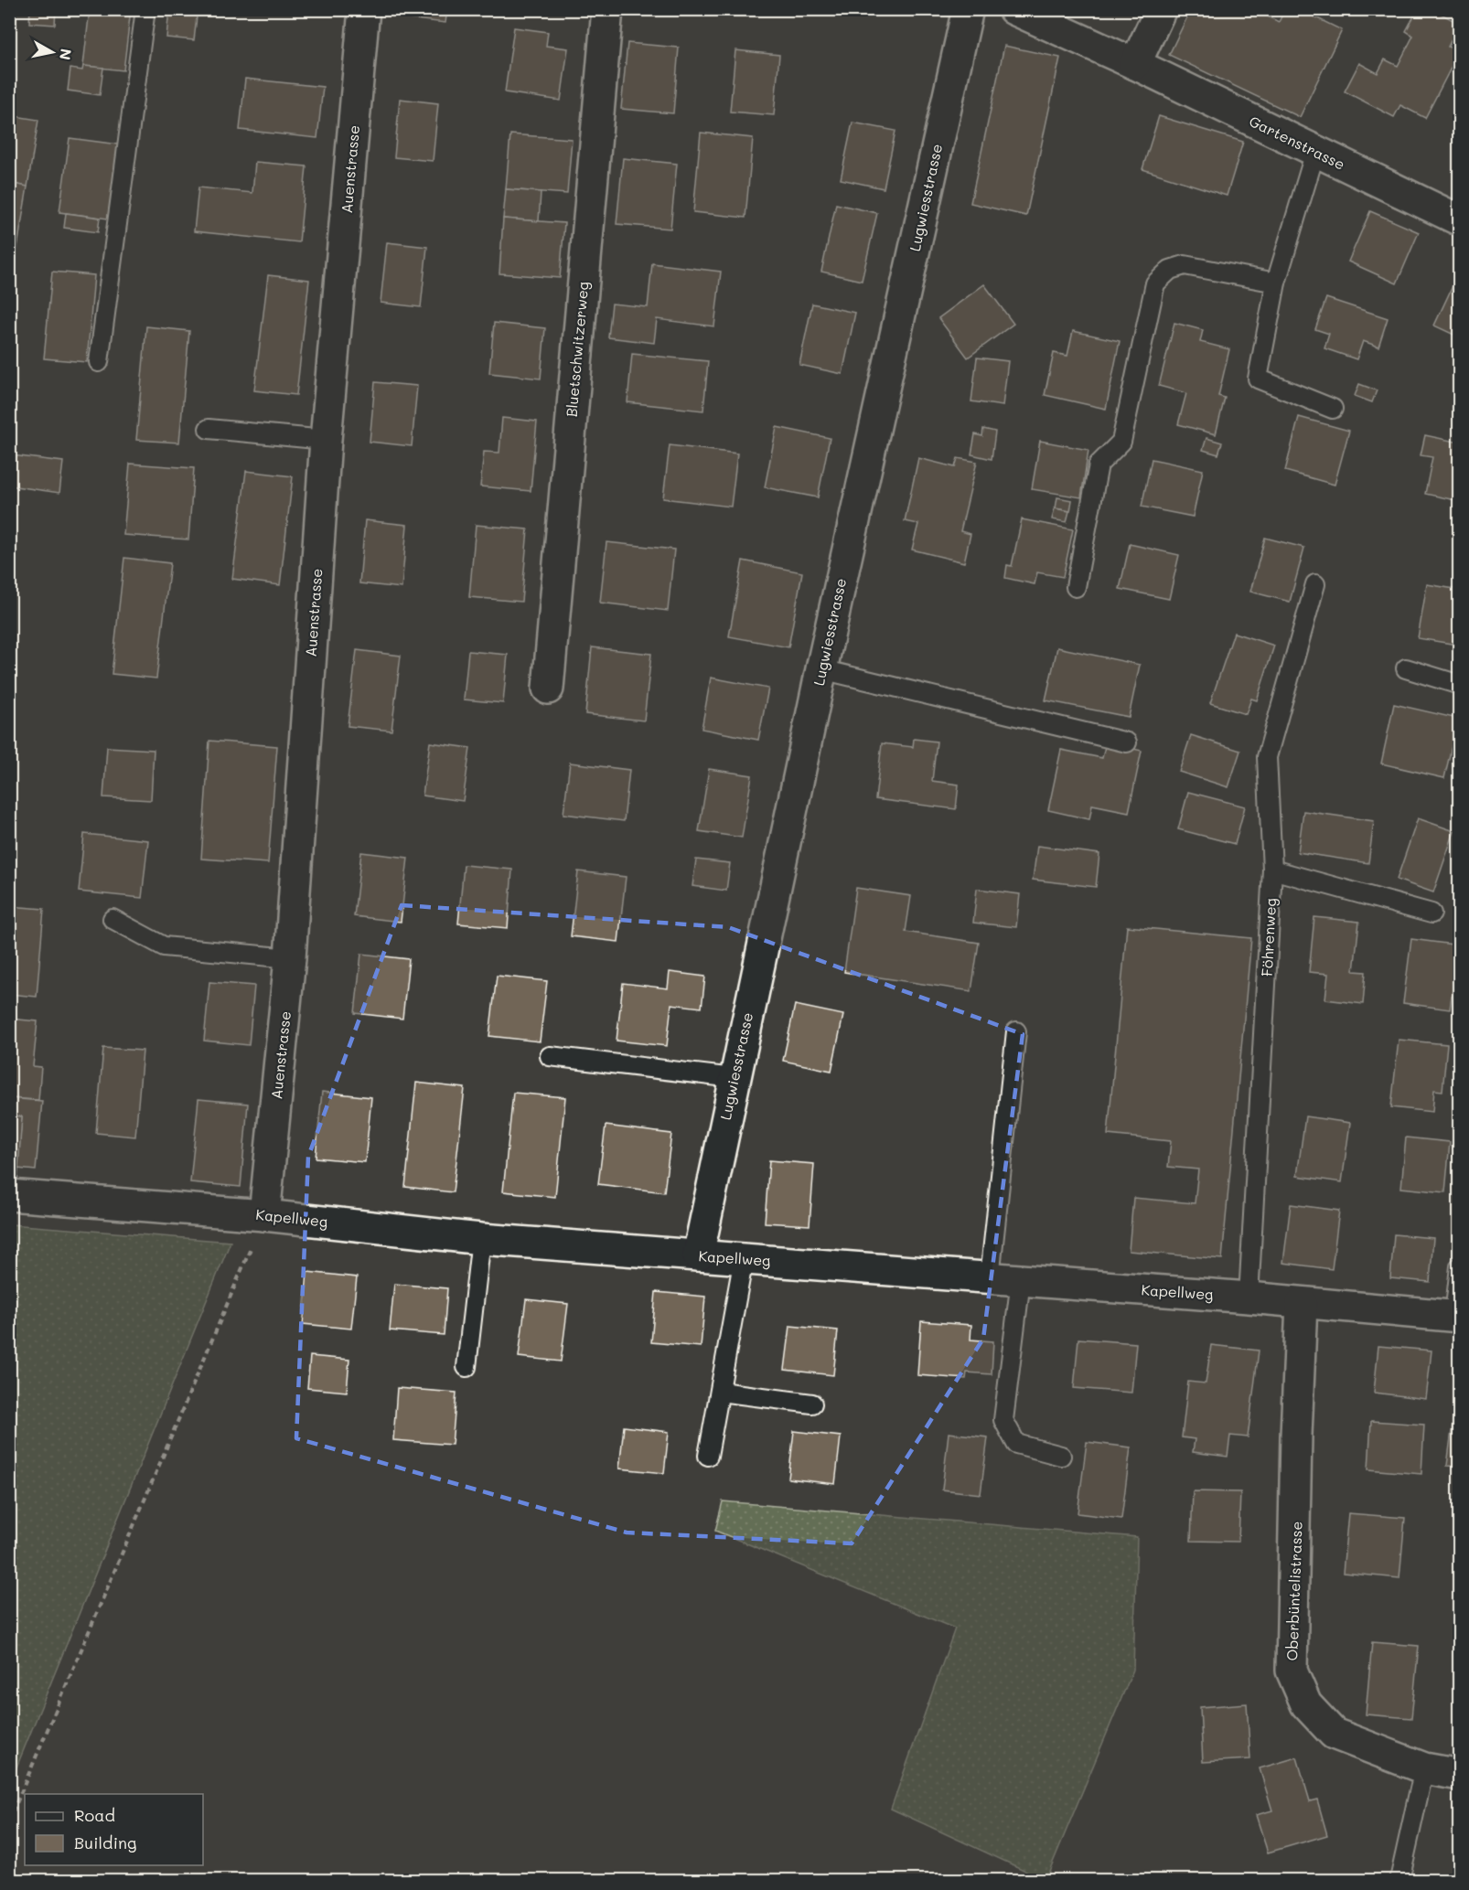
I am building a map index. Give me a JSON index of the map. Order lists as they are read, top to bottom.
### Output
{
  "streets": {
    "street": [
      "Gartenstrasse",
      "Auenstrasse",
      "Lugwiesstrasse",
      "Bluetschwitzerweg",
      "Kapellweg",
      "Oberbüntelistrasse"
    ],
    "lane": ["Föhrenweg"]
  },
  "crossings": [
    ["Auenstrasse", "Kapellweg"],
    ["Lugwiesstrasse", "Kapellweg"],
    ["Föhrenweg", "Kapellweg"],
    ["Kapellweg", "Oberbüntelistrasse"]
  ],
  "legend": ["Road", "Building"],
  "north": "right"
}
